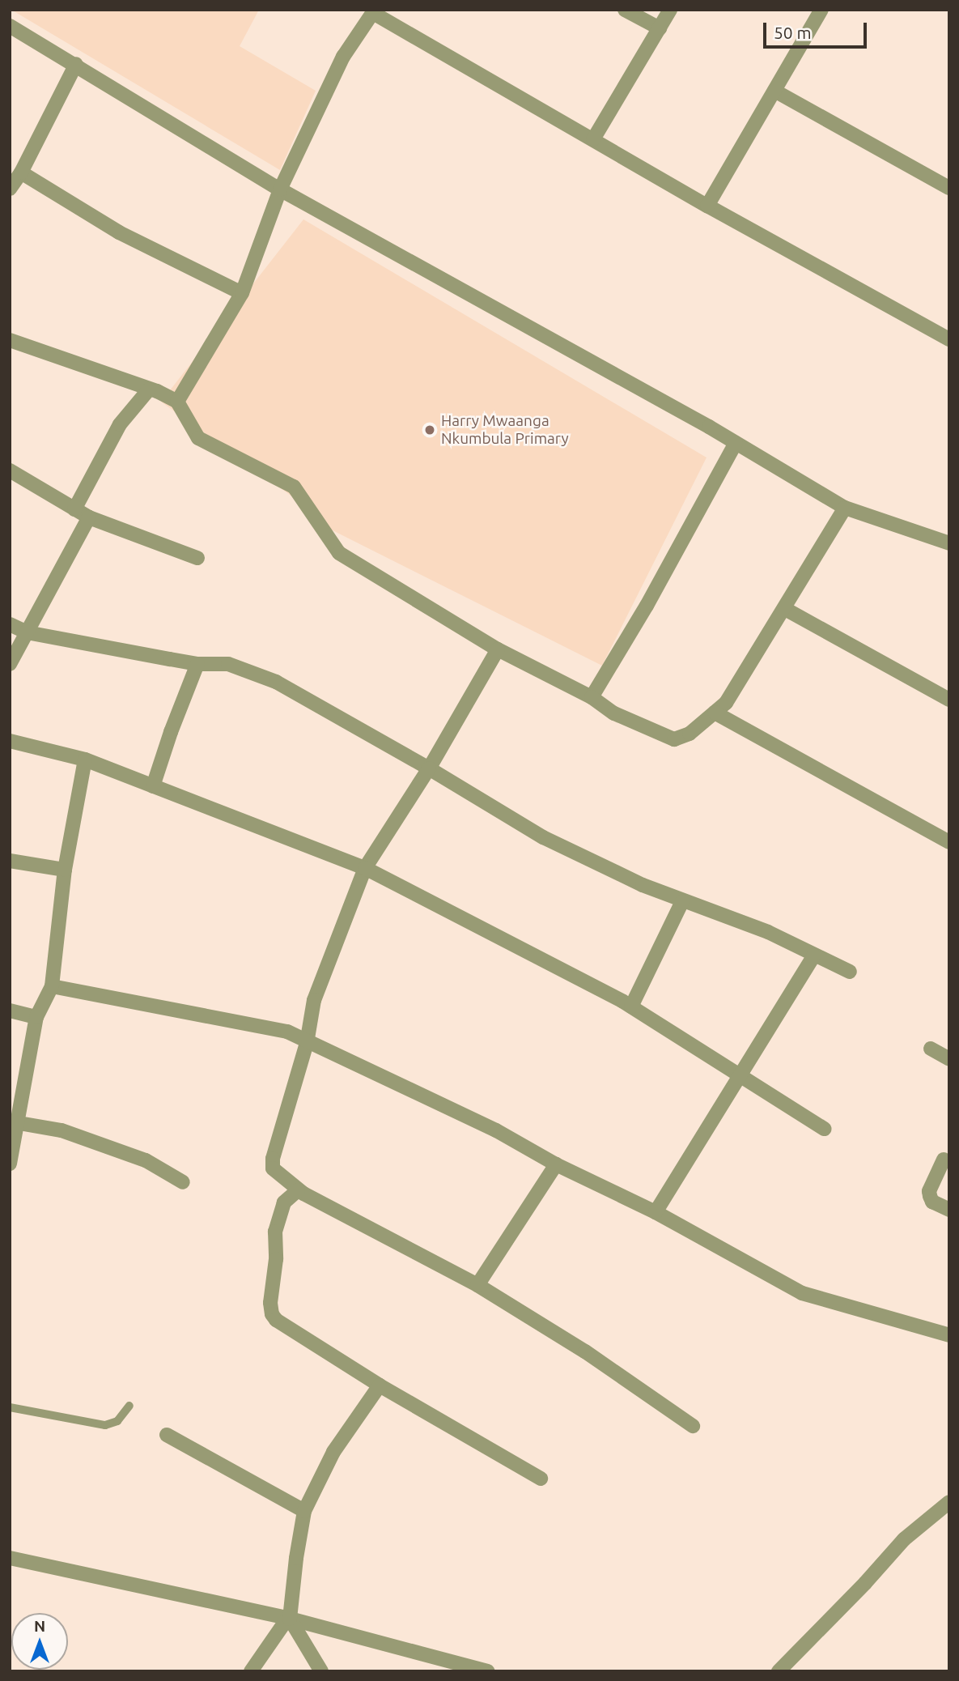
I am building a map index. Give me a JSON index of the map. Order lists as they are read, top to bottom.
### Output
{
  "places": ["Harry Mwaanga Nkumbula Primary"],
  "scale_bar": "50 m",
  "north": "top"
}
